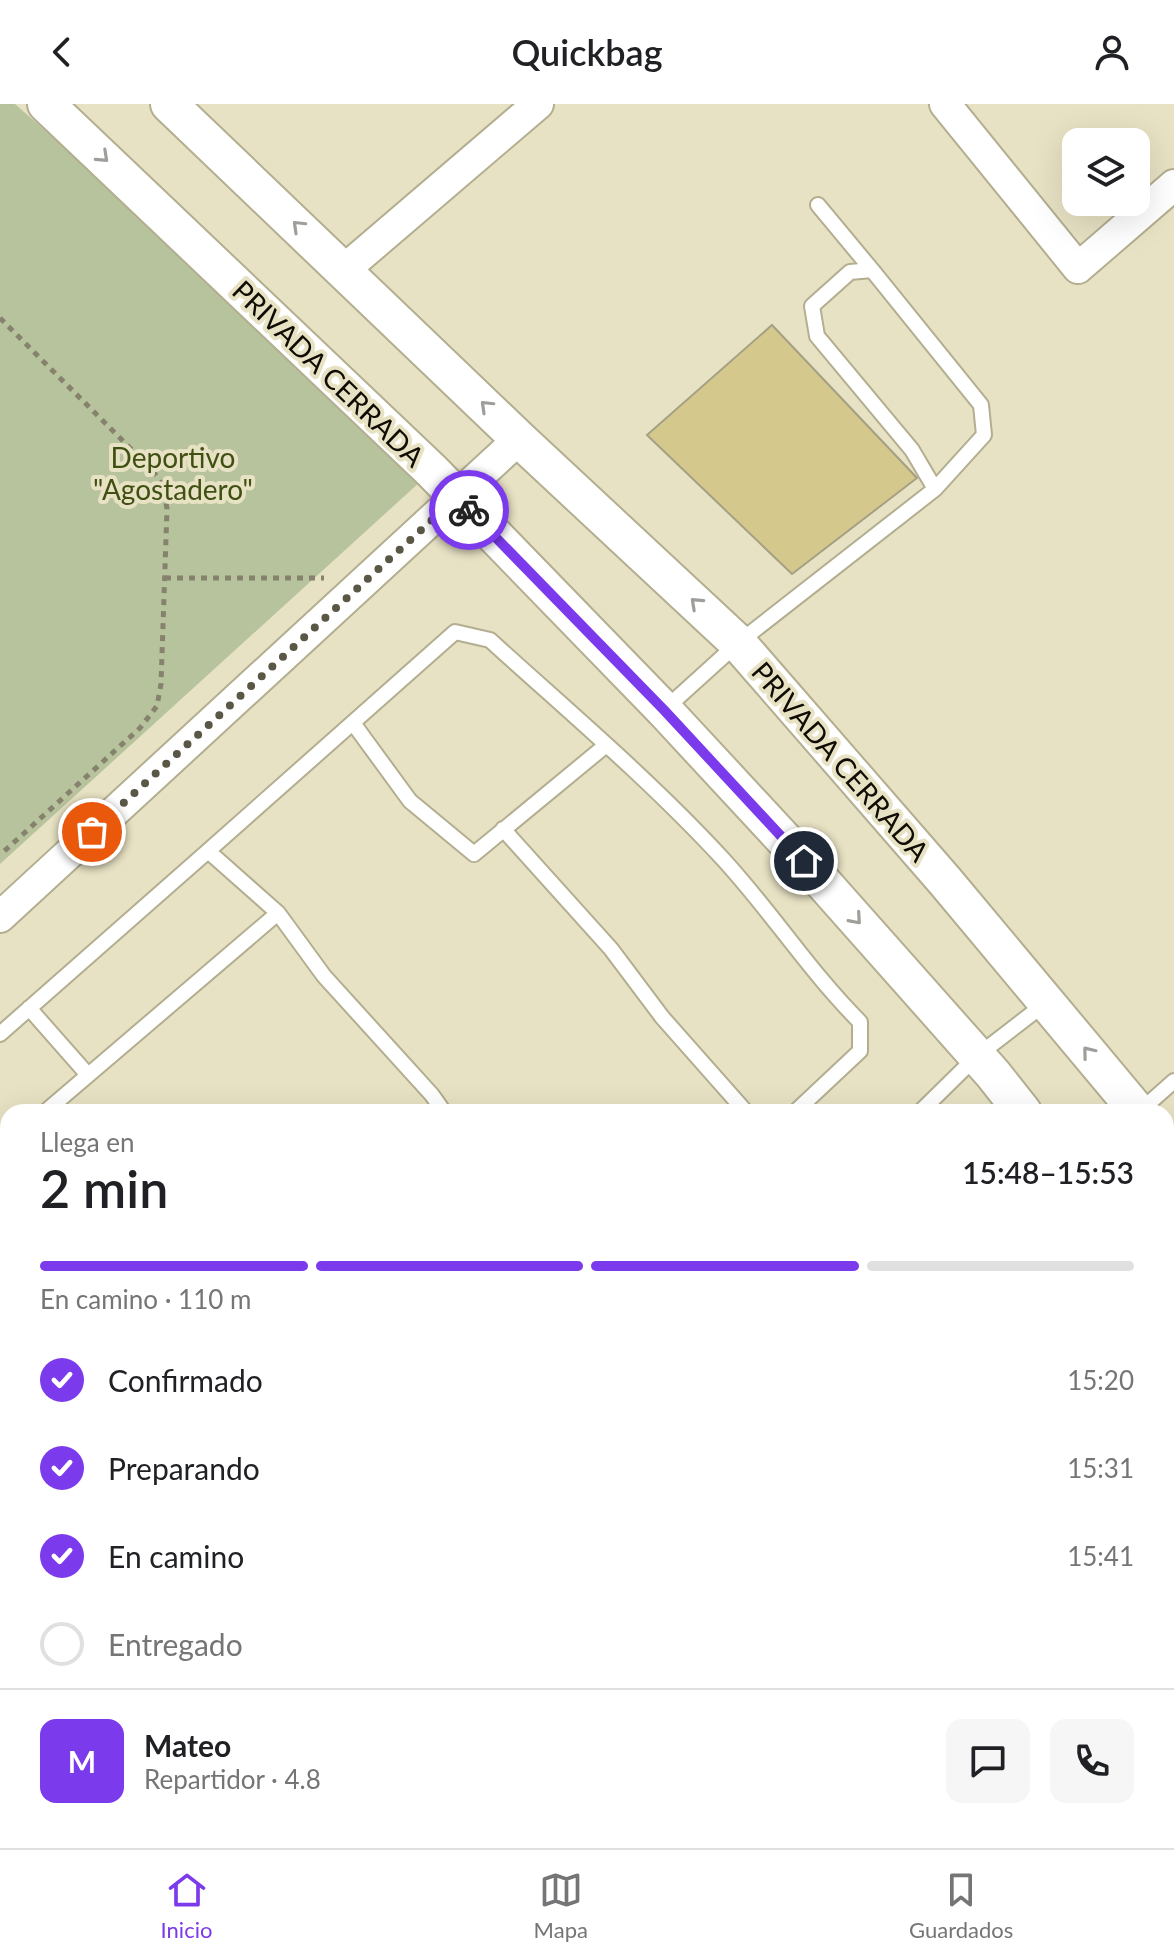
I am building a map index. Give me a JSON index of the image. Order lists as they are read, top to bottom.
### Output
{
  "streets": {
    "street": ["PRIVADA CERRADA"]
  },
  "parks": ["Deportivo \"Agostadero\""],
  "page": {
    "header": "Quickbag",
    "heading": ["2 min", "Llega en", "15:48–15:53"],
    "panel": ["Mateo", "Repartidor · 4.8"],
    "bar": "En camino · 110 m",
    "list": [
      ["Confirmado", "15:20"],
      ["Preparando", "15:31"],
      ["En camino", "15:41"],
      "Entregado"
    ],
    "round": "M",
    "tabs": ["Inicio", "Mapa", "Guardados"]
  }
}
